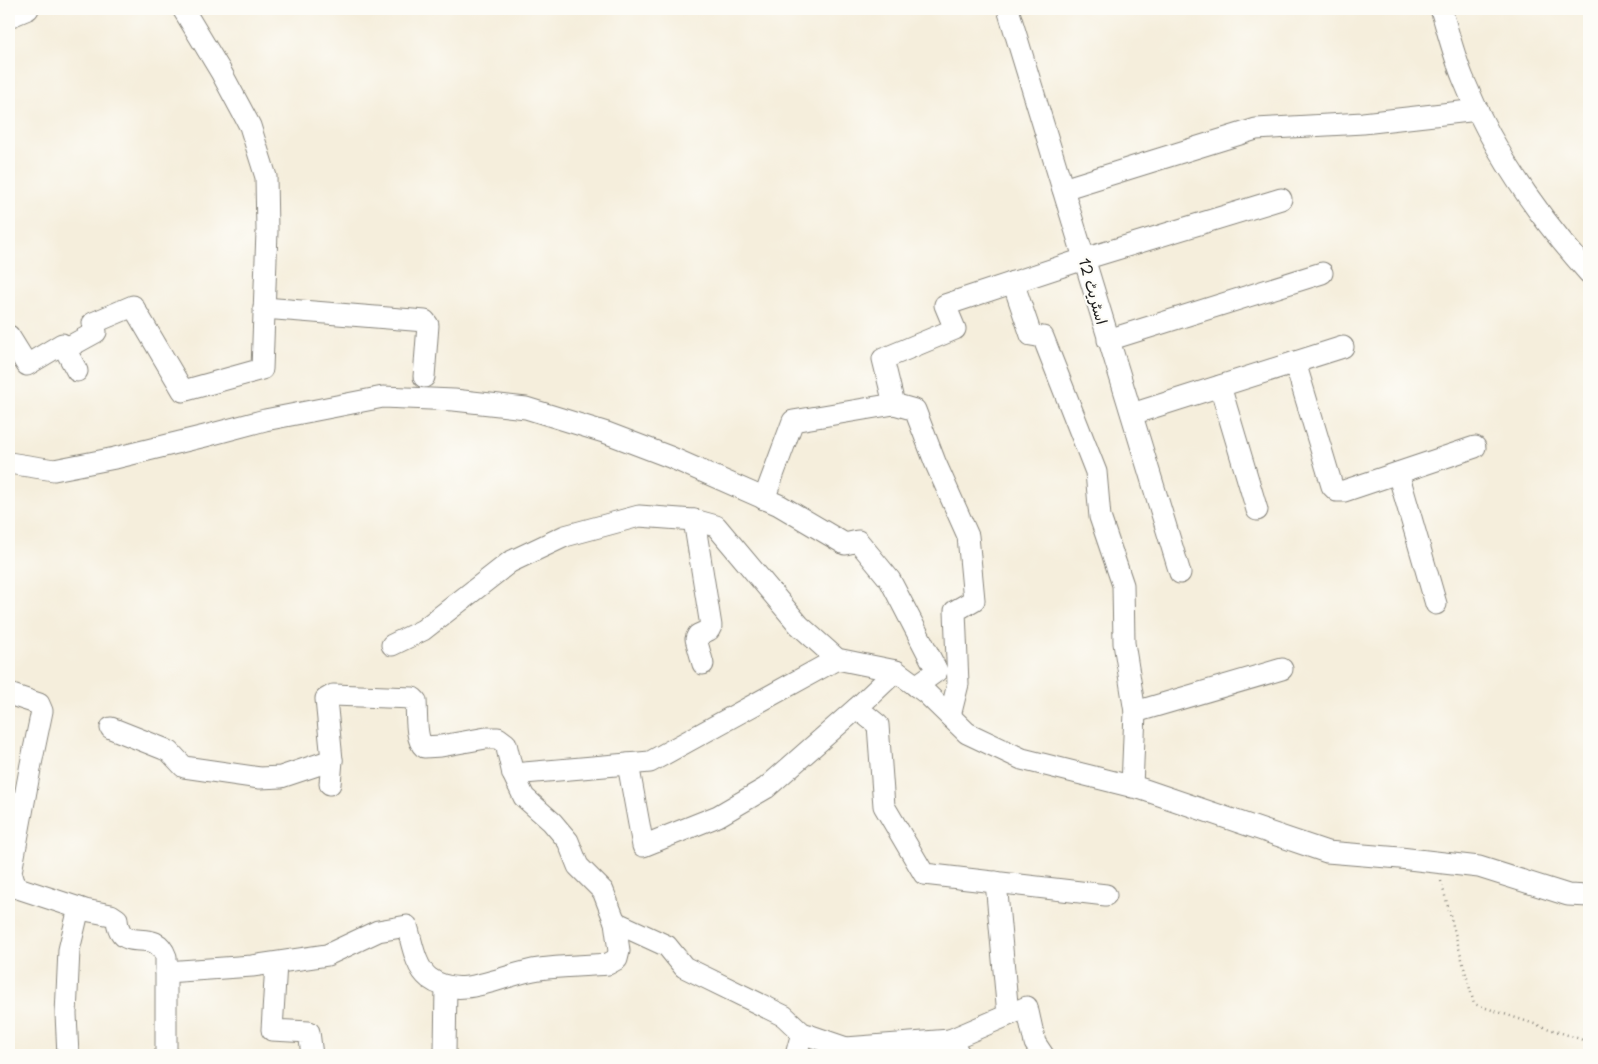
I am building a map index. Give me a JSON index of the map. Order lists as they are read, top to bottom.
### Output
{
  "streets": {
    "street": ["اسٹریٹ 12"]
  }
}
